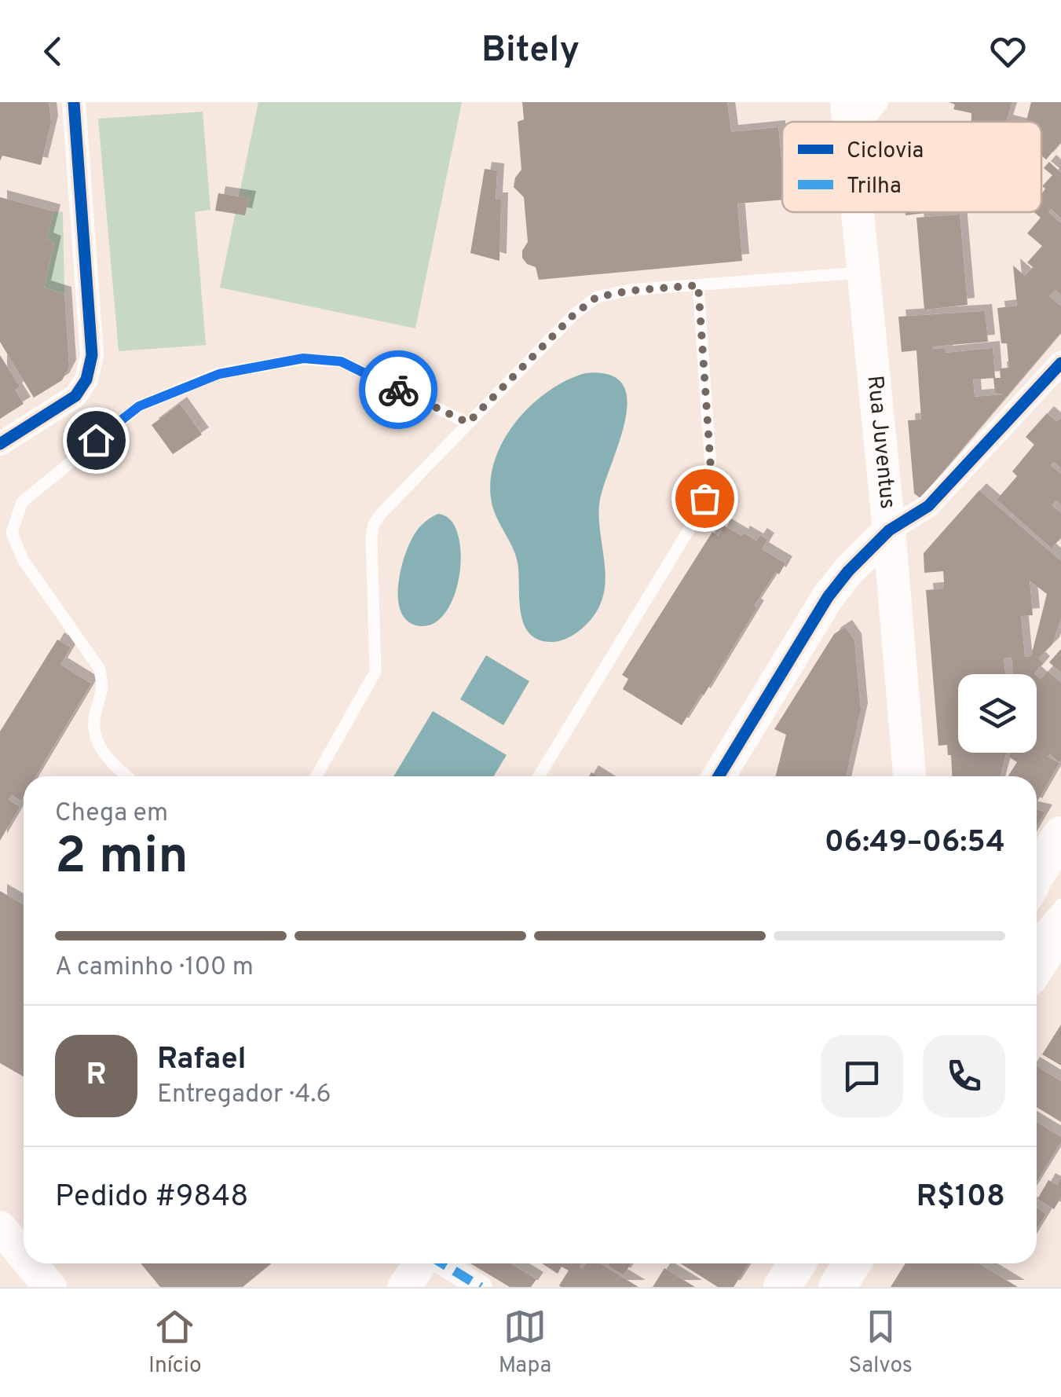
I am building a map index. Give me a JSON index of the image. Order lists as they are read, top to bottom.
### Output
{
  "streets": {
    "main road": ["Rua Juventus"]
  },
  "legend": ["Ciclovia", "Trilha"],
  "page": {
    "header": "Bitely",
    "heading": ["2 min", "Chega em", "06:49–06:54"],
    "panel": [
      "Rafael",
      "Entregador · 4.6",
      "Pedido #9848",
      "R$108"
    ],
    "bar": "A caminho · 100 m",
    "round": "R",
    "tabs": ["Início", "Mapa", "Salvos"]
  }
}
